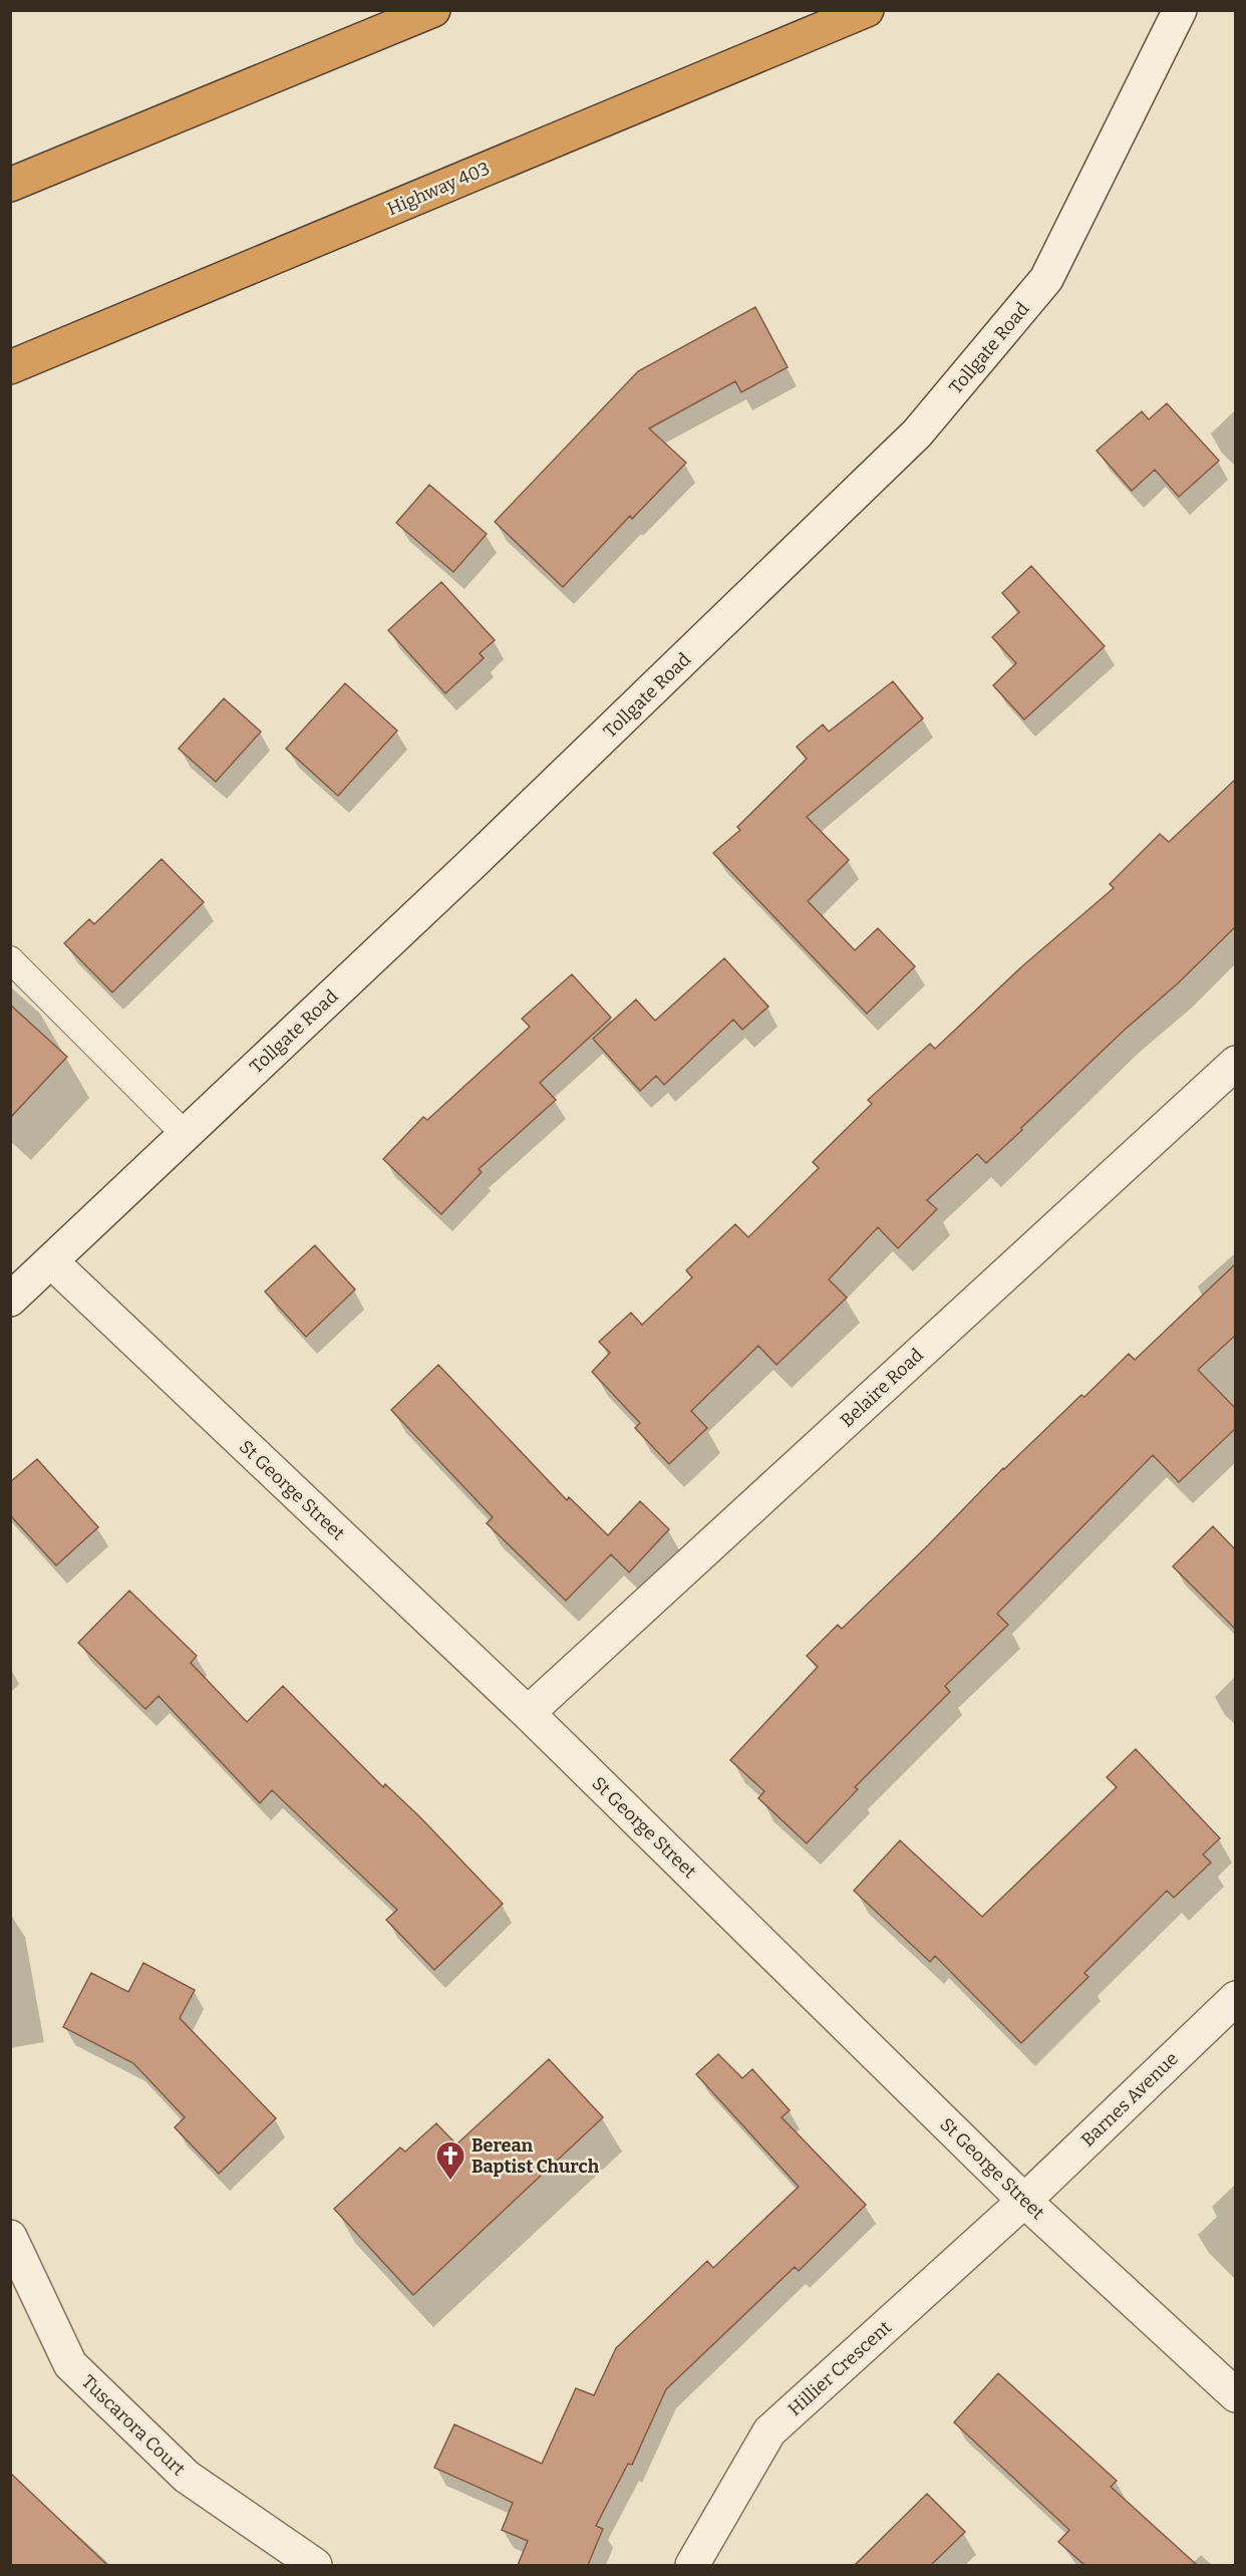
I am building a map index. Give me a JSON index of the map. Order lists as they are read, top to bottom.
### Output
{
  "streets": {
    "highway": ["Highway 403"],
    "street": [
      "Tollgate Road",
      "Belaire Road",
      "St George Street",
      "Barnes Avenue",
      "Hillier Crescent",
      "Tuscarora Court"
    ]
  },
  "crossings": [
    ["Tollgate Road", "St George Street"],
    ["Belaire Road", "St George Street"],
    ["St George Street", "Barnes Avenue"],
    ["St George Street", "Hillier Crescent"],
    ["Barnes Avenue", "Hillier Crescent"]
  ],
  "places": {
    "church": ["Berean Baptist Church"]
  }
}
